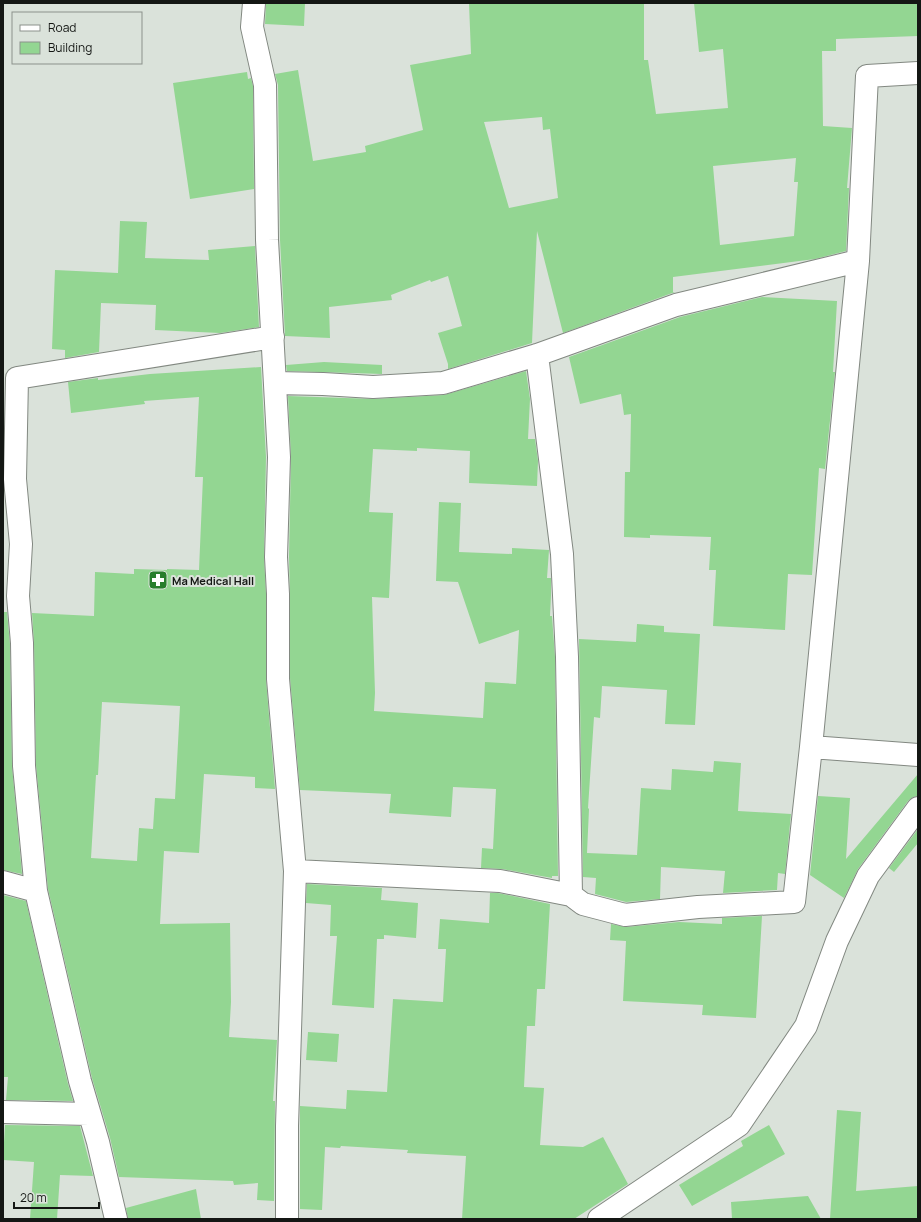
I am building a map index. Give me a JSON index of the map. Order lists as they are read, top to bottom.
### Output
{
  "places": {
    "pharmacy": ["Ma Medical Hall"]
  },
  "legend": ["Road", "Building"],
  "scale_bar": "20 m"
}
